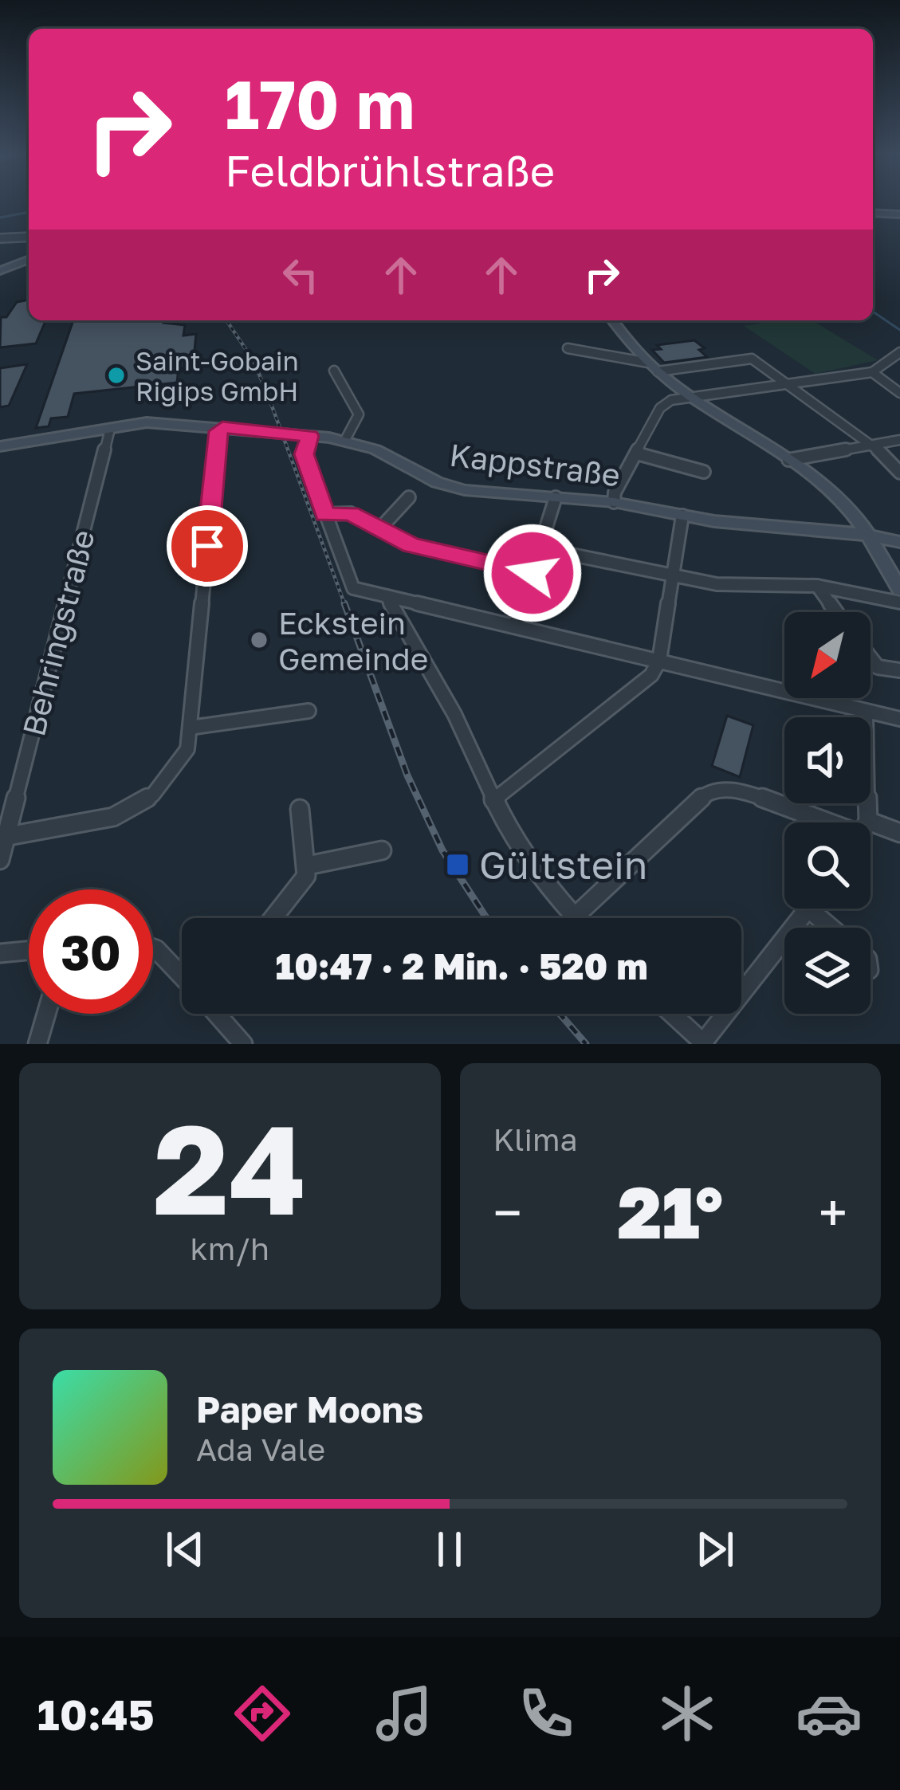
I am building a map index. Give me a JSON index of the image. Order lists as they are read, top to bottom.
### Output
{
  "streets": {
    "street": ["Kappstraße", "Behringstraße"]
  },
  "crossings": [
    ["Kappstraße", "Behringstraße"]
  ],
  "places": {
    "other": ["Saint-Gobain Rigips GmbH", "Eckstein Gemeinde"],
    "transit": ["Gültstein"]
  },
  "north": "bottom left",
  "page": {
    "turn": ["170 m", "Feldbrühlstraße"],
    "limit": "30",
    "trip": "10:47 · 2 Min. · 520 m",
    "tile": [
      ["24", "km/h"],
      "Klima"
    ],
    "heat": ["−", "21°", "+"],
    "song": ["Paper Moons", "Ada Vale"],
    "tabs": "10:45"
  }
}
